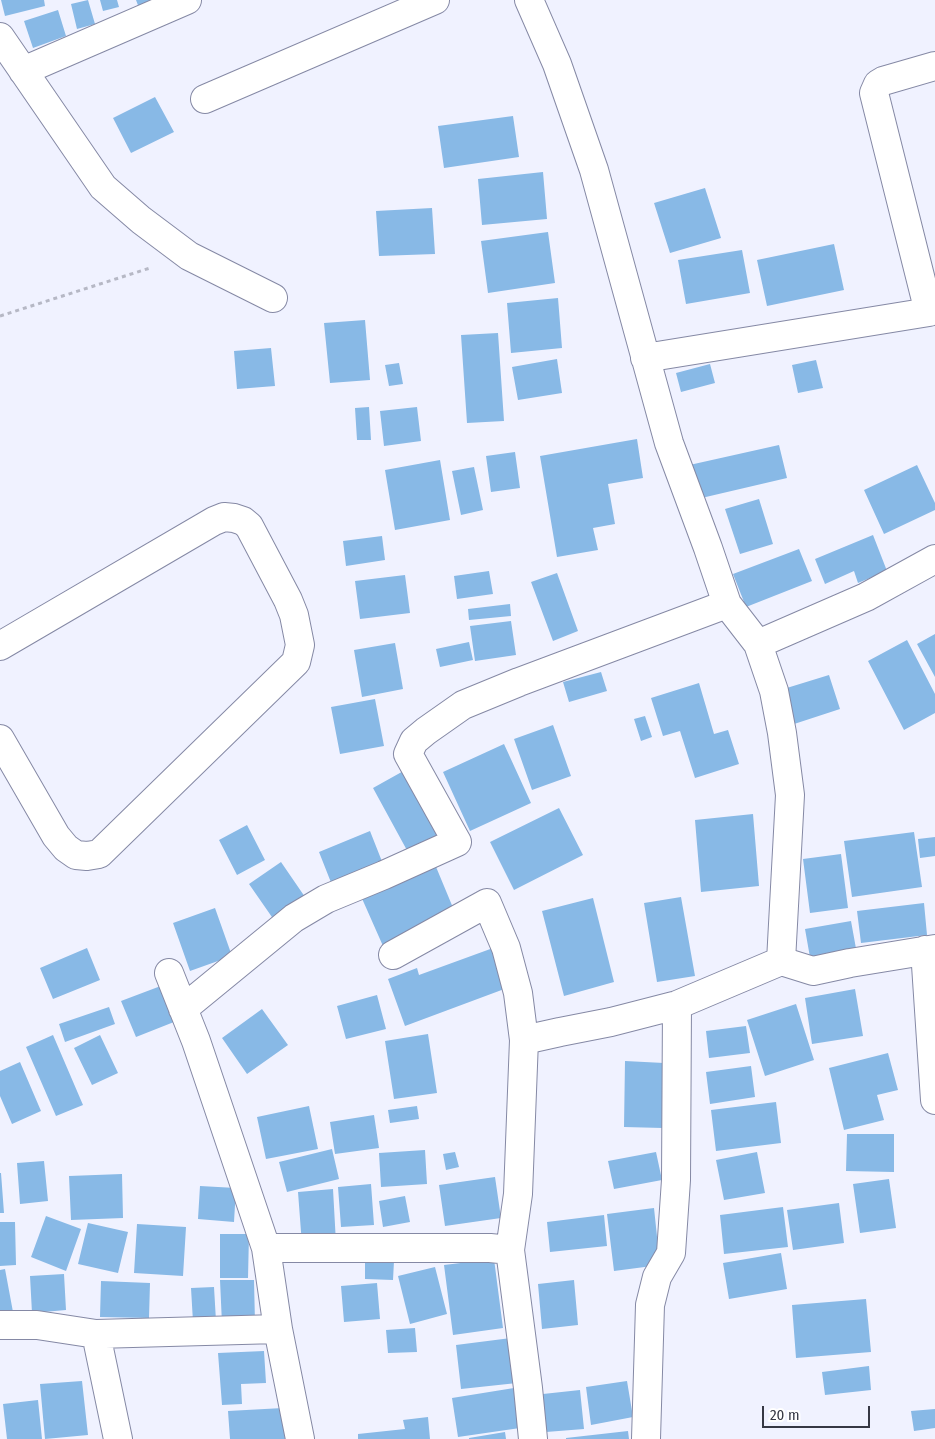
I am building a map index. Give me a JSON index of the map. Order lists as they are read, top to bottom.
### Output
{
  "scale_bar": "20 m"
}
